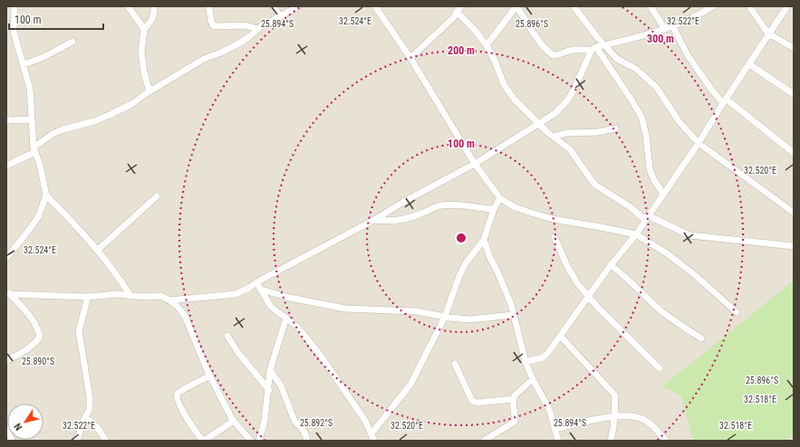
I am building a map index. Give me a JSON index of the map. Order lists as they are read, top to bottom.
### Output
{
  "scale_bar": "100 m",
  "north": "bottom left",
  "coordinates": [
    "32.524°E",
    "32.522°E",
    "25.894°S",
    "25.896°S",
    "32.520°E",
    "25.890°S",
    "32.518°E",
    "25.892°S"
  ],
  "rings": ["300 m", "200 m", "100 m"]
}
